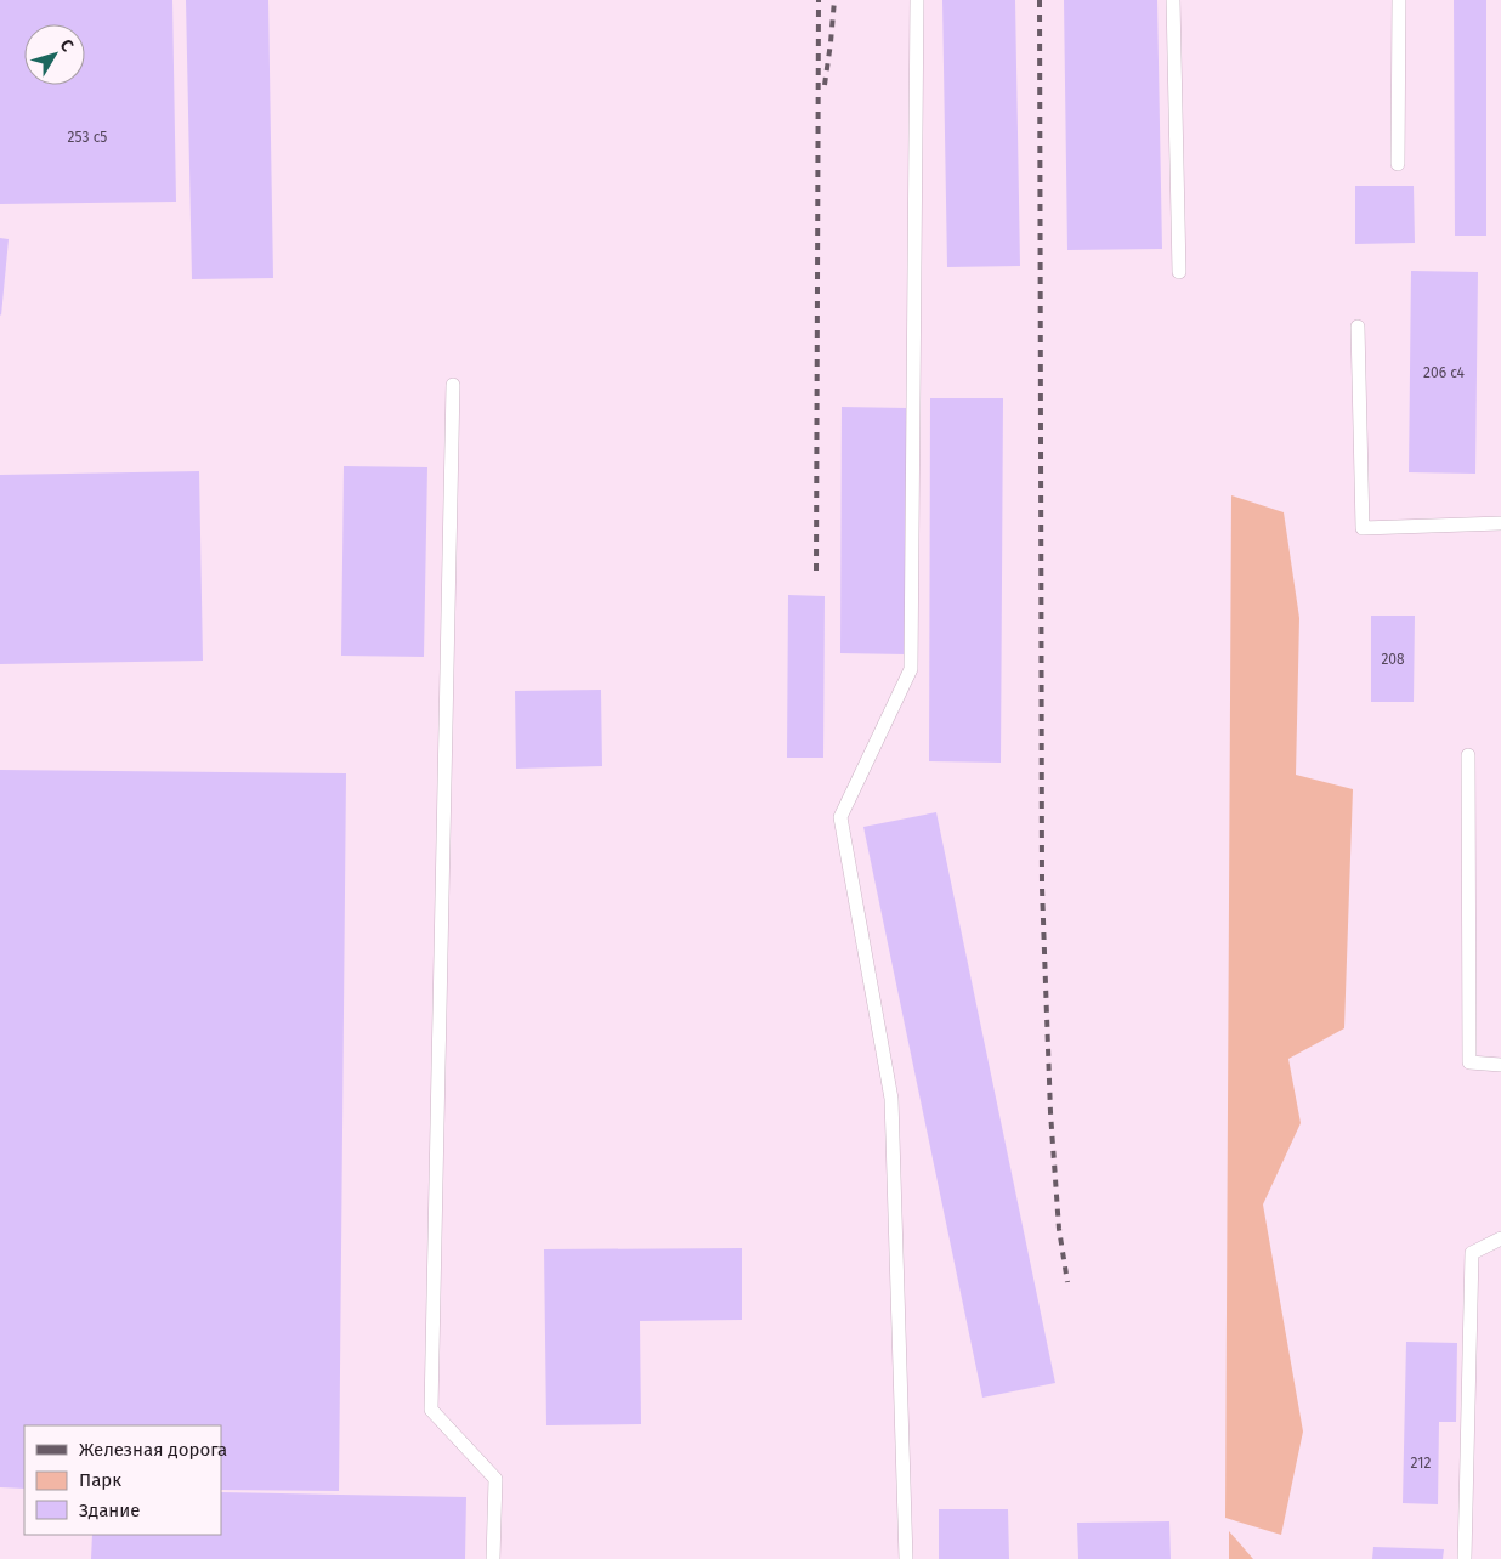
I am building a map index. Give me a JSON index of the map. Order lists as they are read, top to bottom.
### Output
{
  "house_numbers": [
    "253 c5",
    "206 с4",
    "208",
    "212"
  ],
  "legend": ["Железная дорога", "Парк", "Здание"],
  "north": "top right"
}
